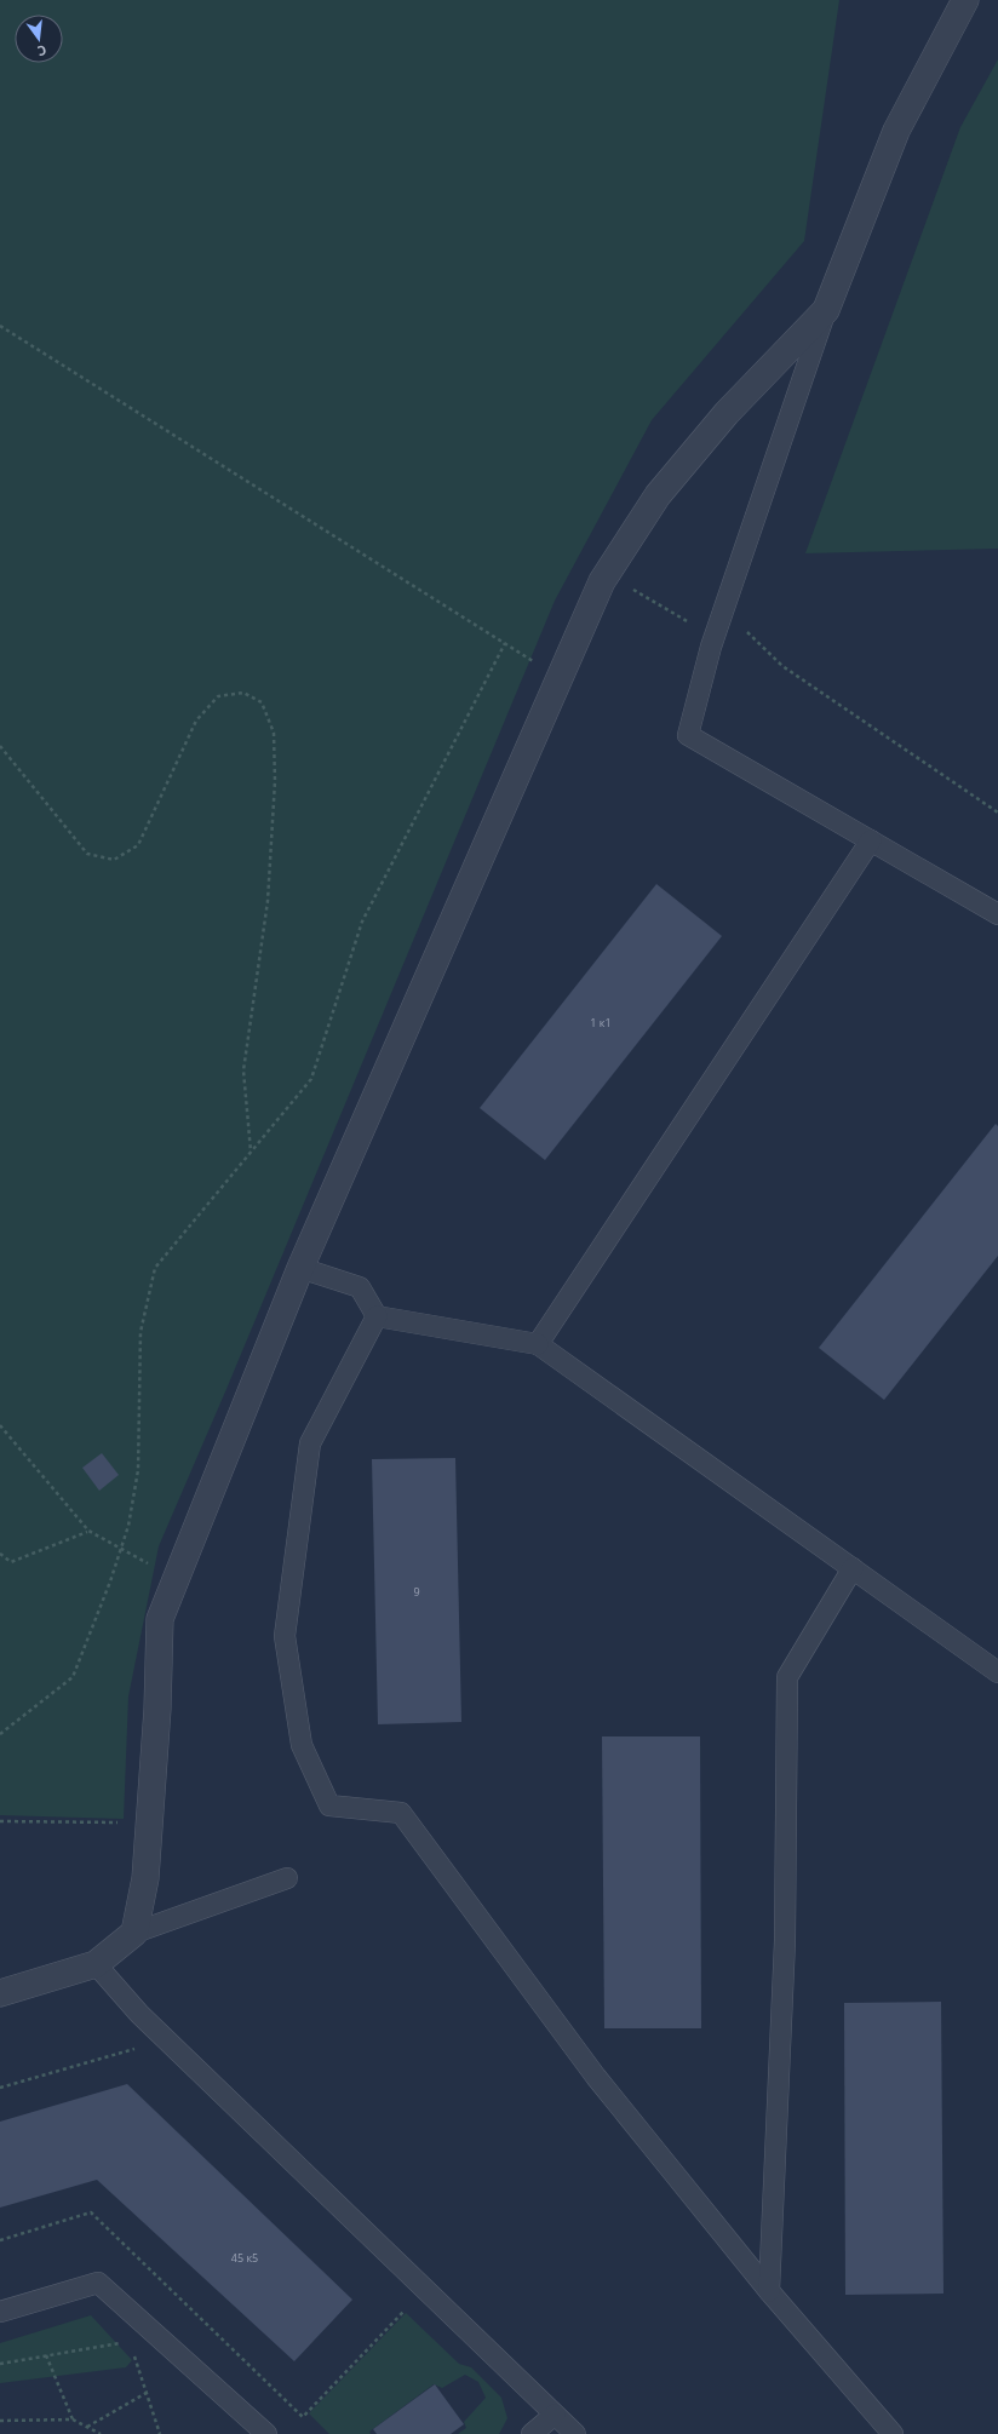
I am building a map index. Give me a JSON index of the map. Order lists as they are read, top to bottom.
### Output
{
  "house_numbers": ["1 к1", "9", "45 к5"],
  "north": "bottom"
}
